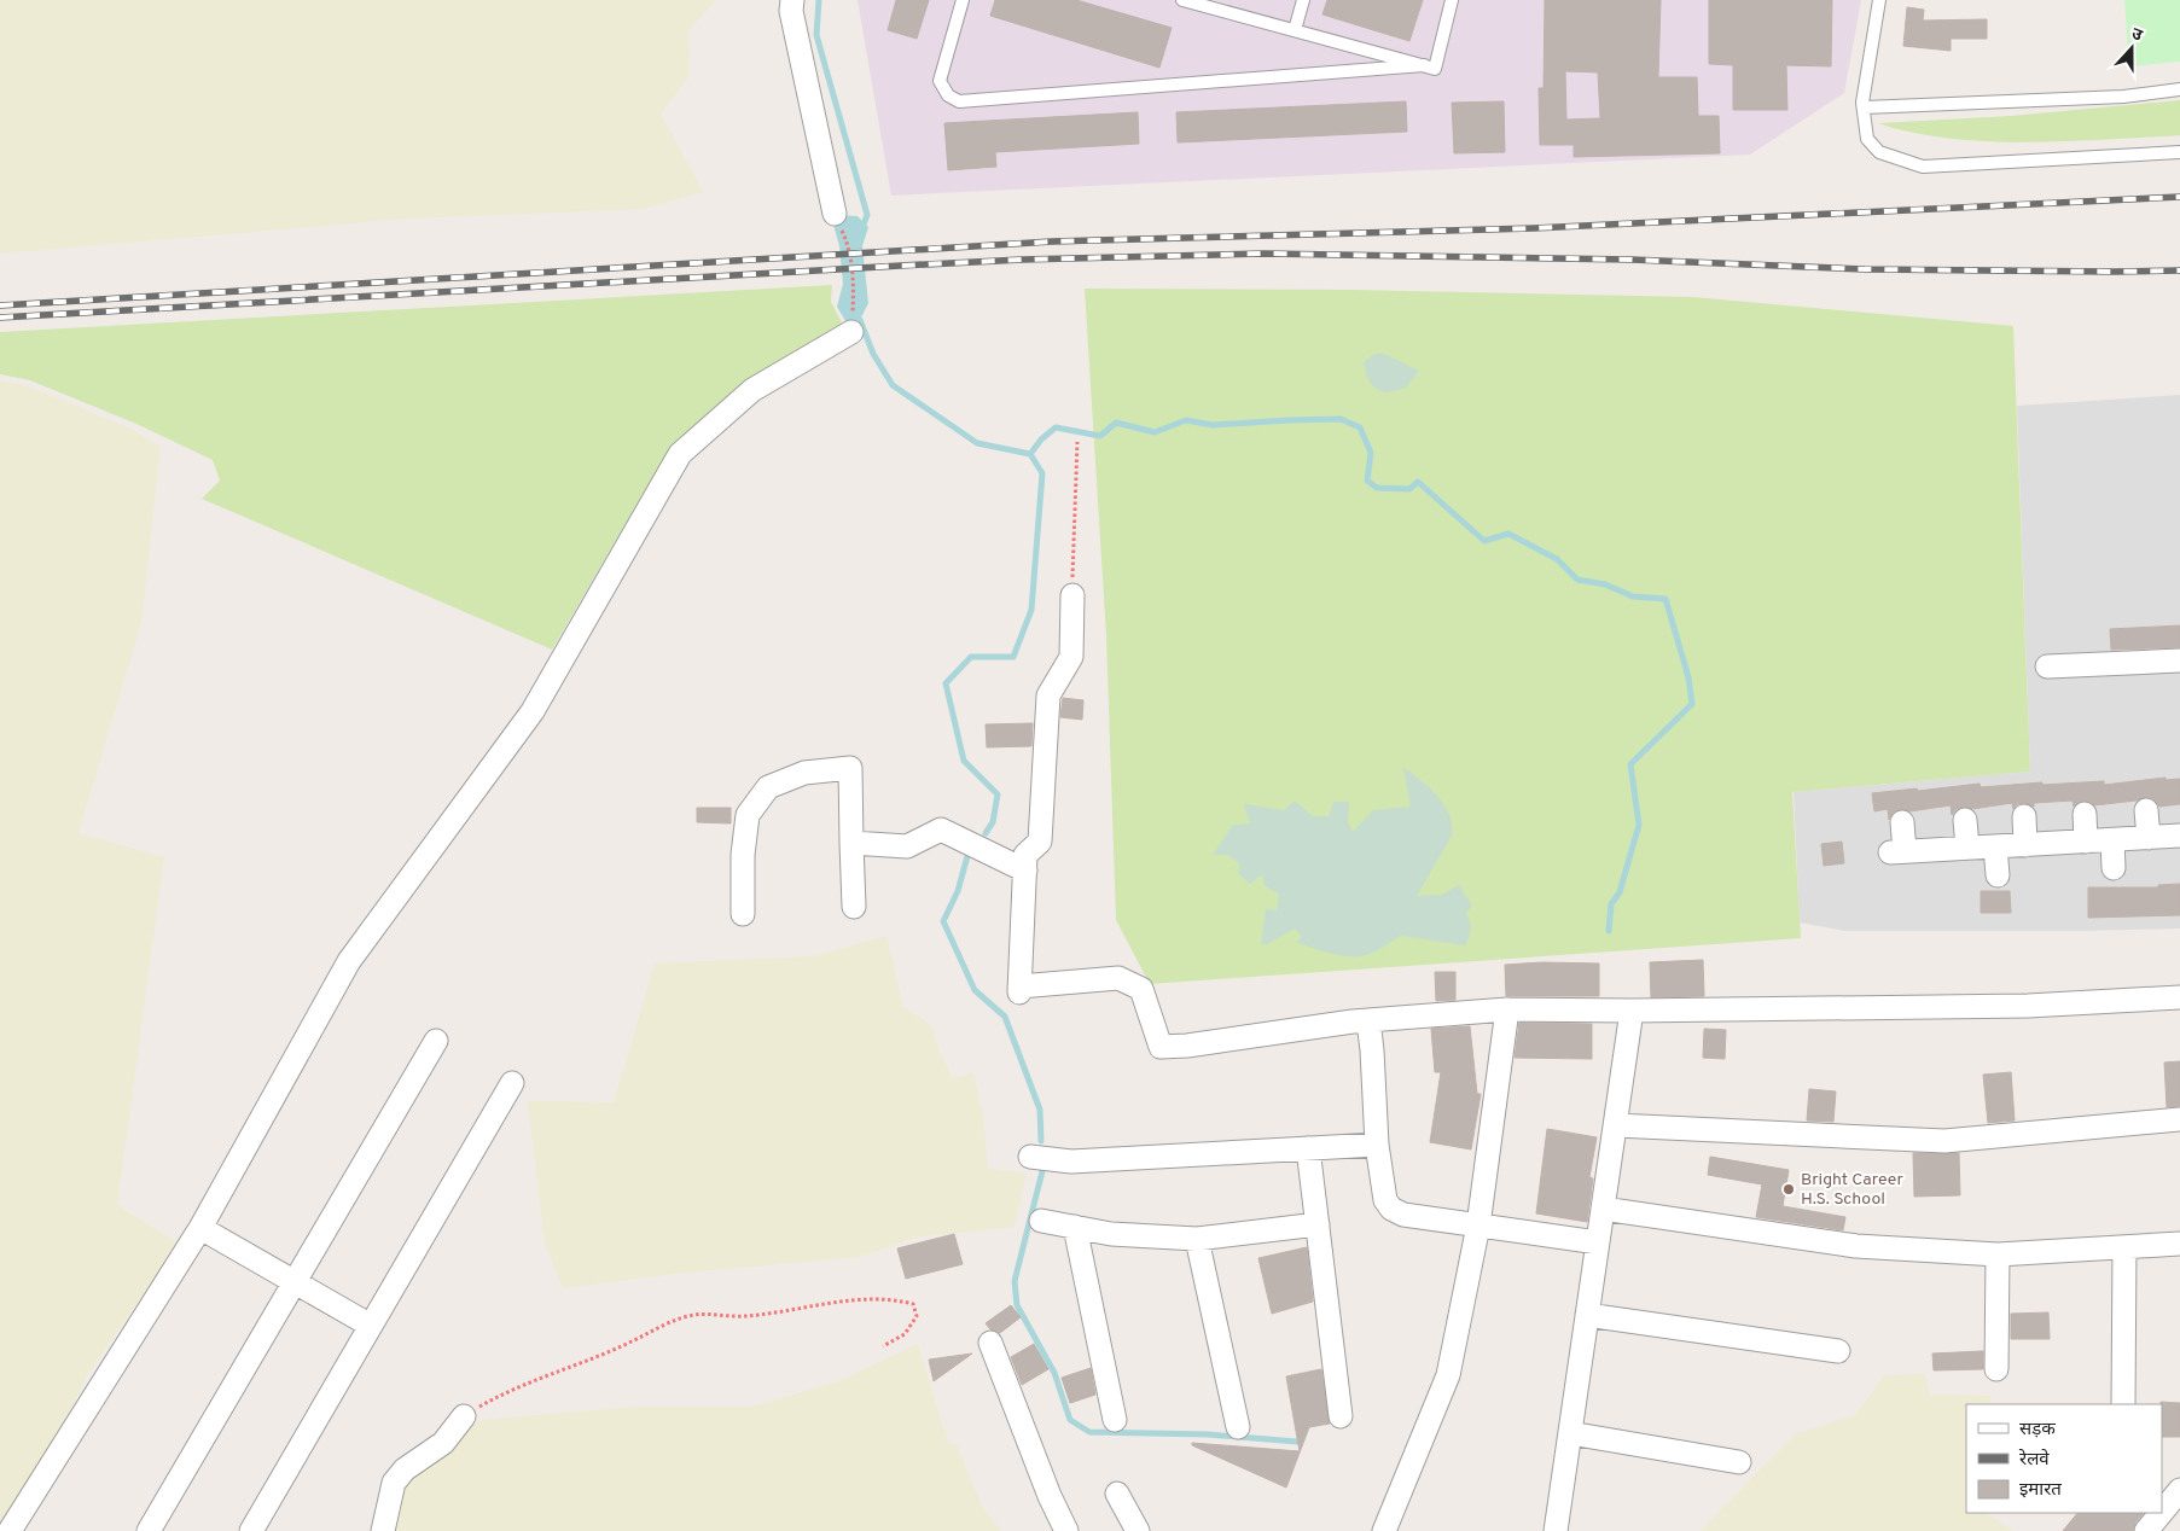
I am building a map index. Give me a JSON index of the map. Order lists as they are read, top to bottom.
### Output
{
  "places": ["Bright Career H.S. School"],
  "legend": ["सड़क", "रेलवे", "इमारत"],
  "north": "top"
}
